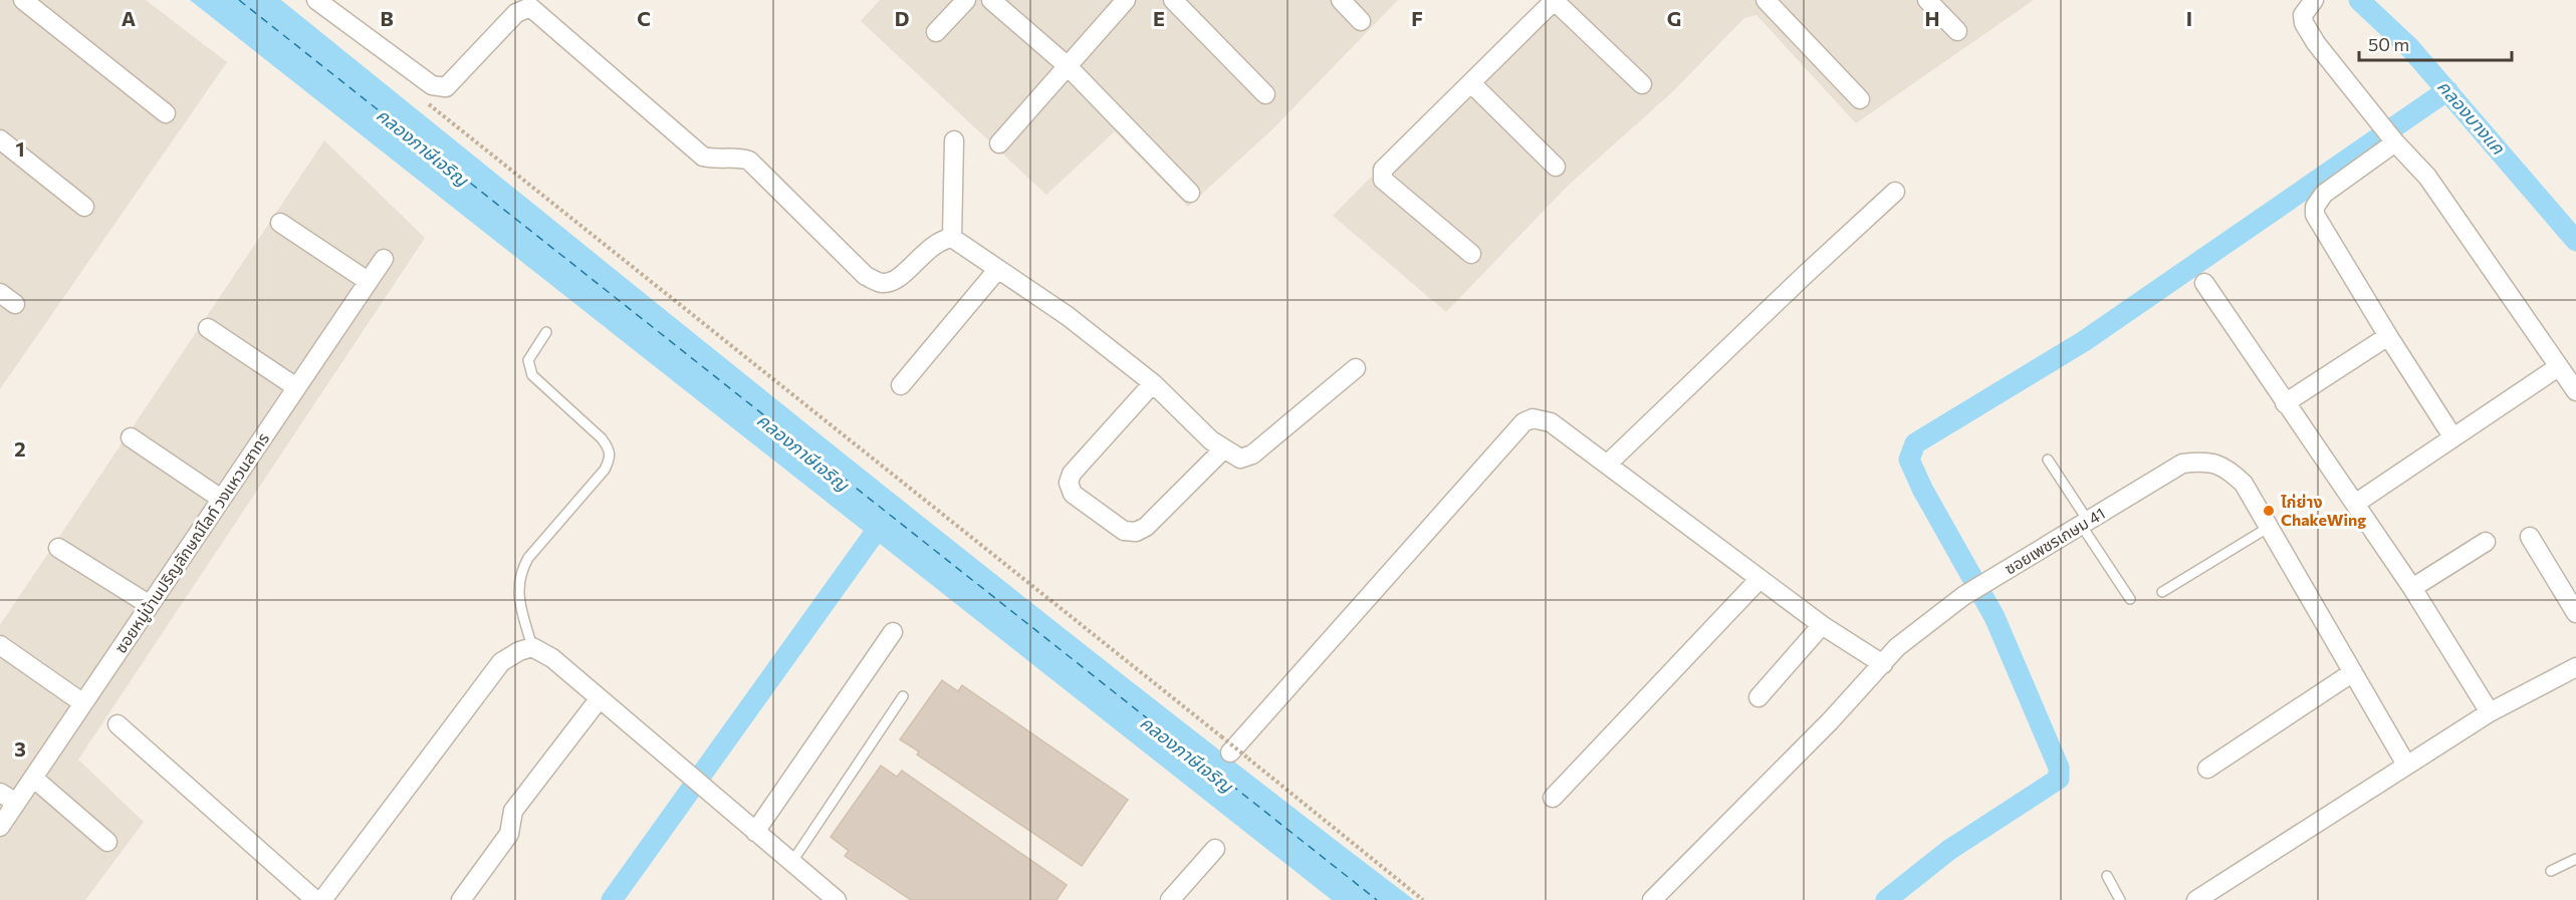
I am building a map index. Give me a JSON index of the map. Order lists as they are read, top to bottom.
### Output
{
  "streets": {
    "street": ["ซอยเพชรเกษม 41", "ซอยหมู่บ้านปริญลักษณ์ไลท์ วงแหวนสาทร"]
  },
  "water": ["คลองบางแค", "คลองภาษีเจริญ"],
  "places": ["ไก่ย่าง ChakeWing"],
  "scale_bar": "50 m",
  "grid": {
    "columns": [
      "A",
      "B",
      "C",
      "D",
      "E",
      "F",
      "G",
      "H",
      "I"
    ],
    "rows": ["1", "2", "3"]
  }
}
